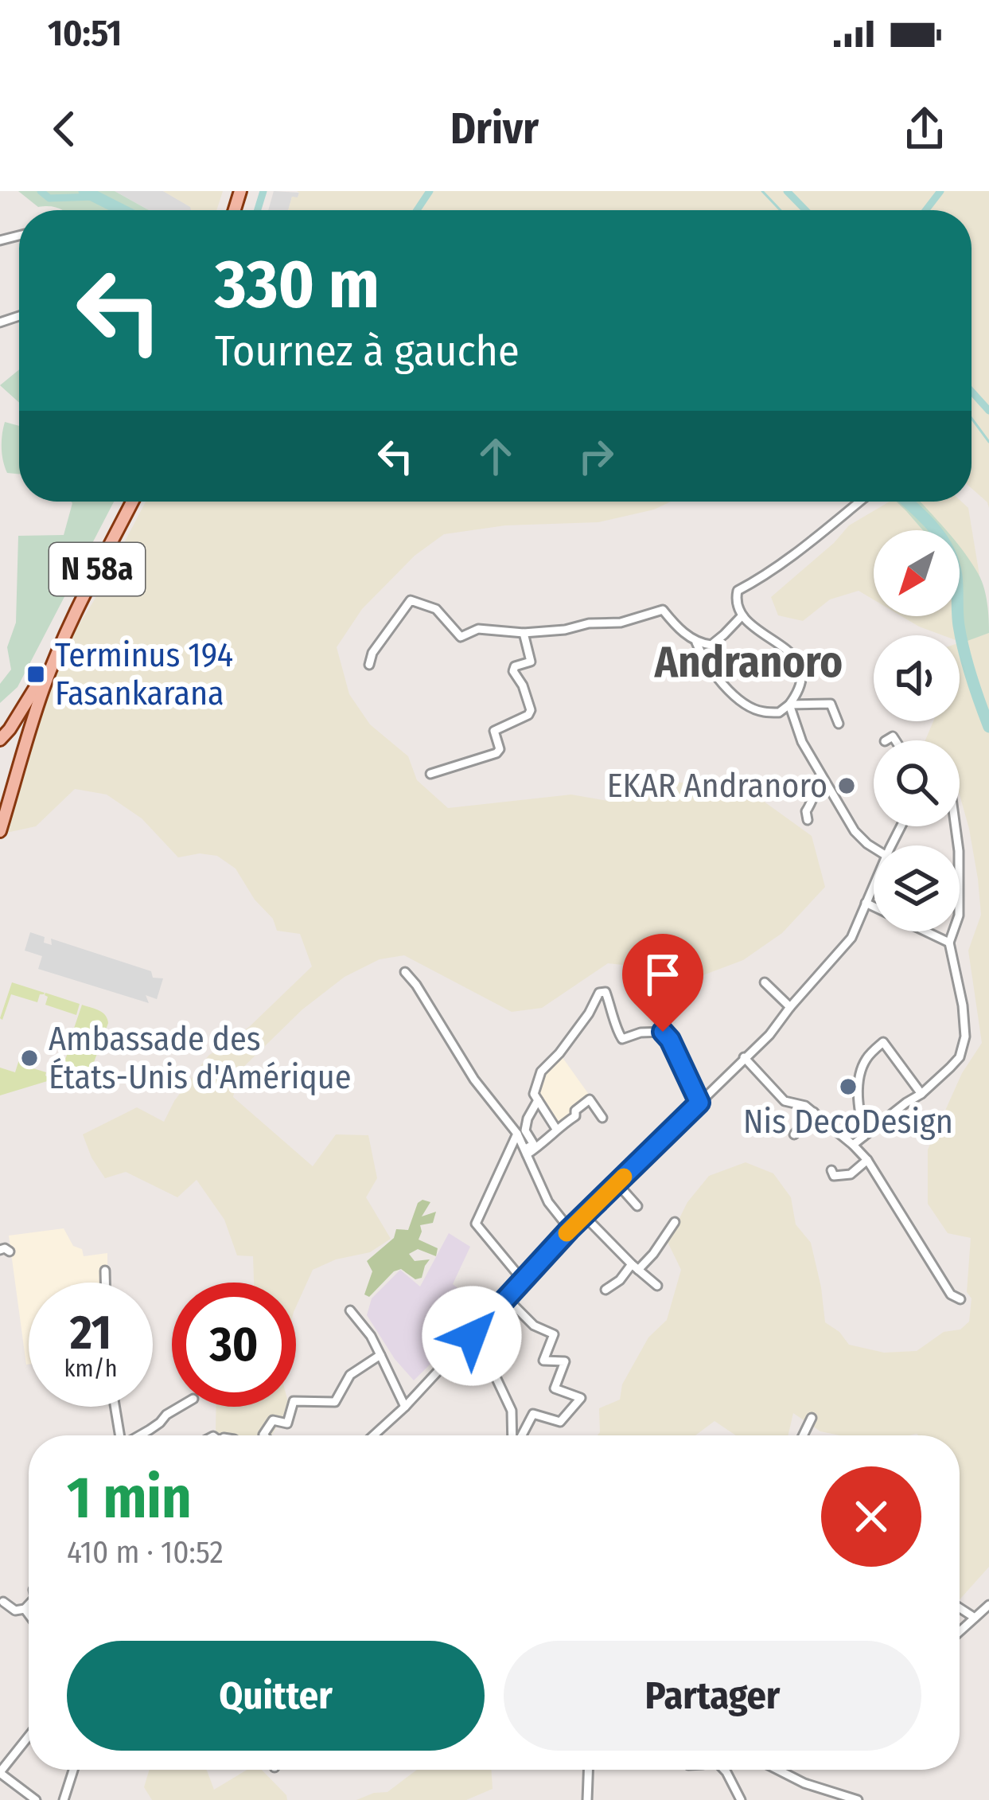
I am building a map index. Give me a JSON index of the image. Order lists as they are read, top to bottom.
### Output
{
  "streets": {
    "main road": ["N 58a"]
  },
  "districts": ["Andranoro"],
  "places": {
    "transit": ["Terminus 194 Fasankarana"],
    "other": ["EKAR Andranoro", "Ambassade des États-Unis d'Amérique", "Nis DecoDesign"]
  },
  "north": "bottom left",
  "page": {
    "status": "10:51",
    "header": "Drivr",
    "turn": ["330 m", "Tournez à gauche"],
    "speed": "21 km/h",
    "limit": "30",
    "heading": ["1 min", "410 m · 10:52"],
    "buttons": ["Quitter", "Partager"]
  }
}
